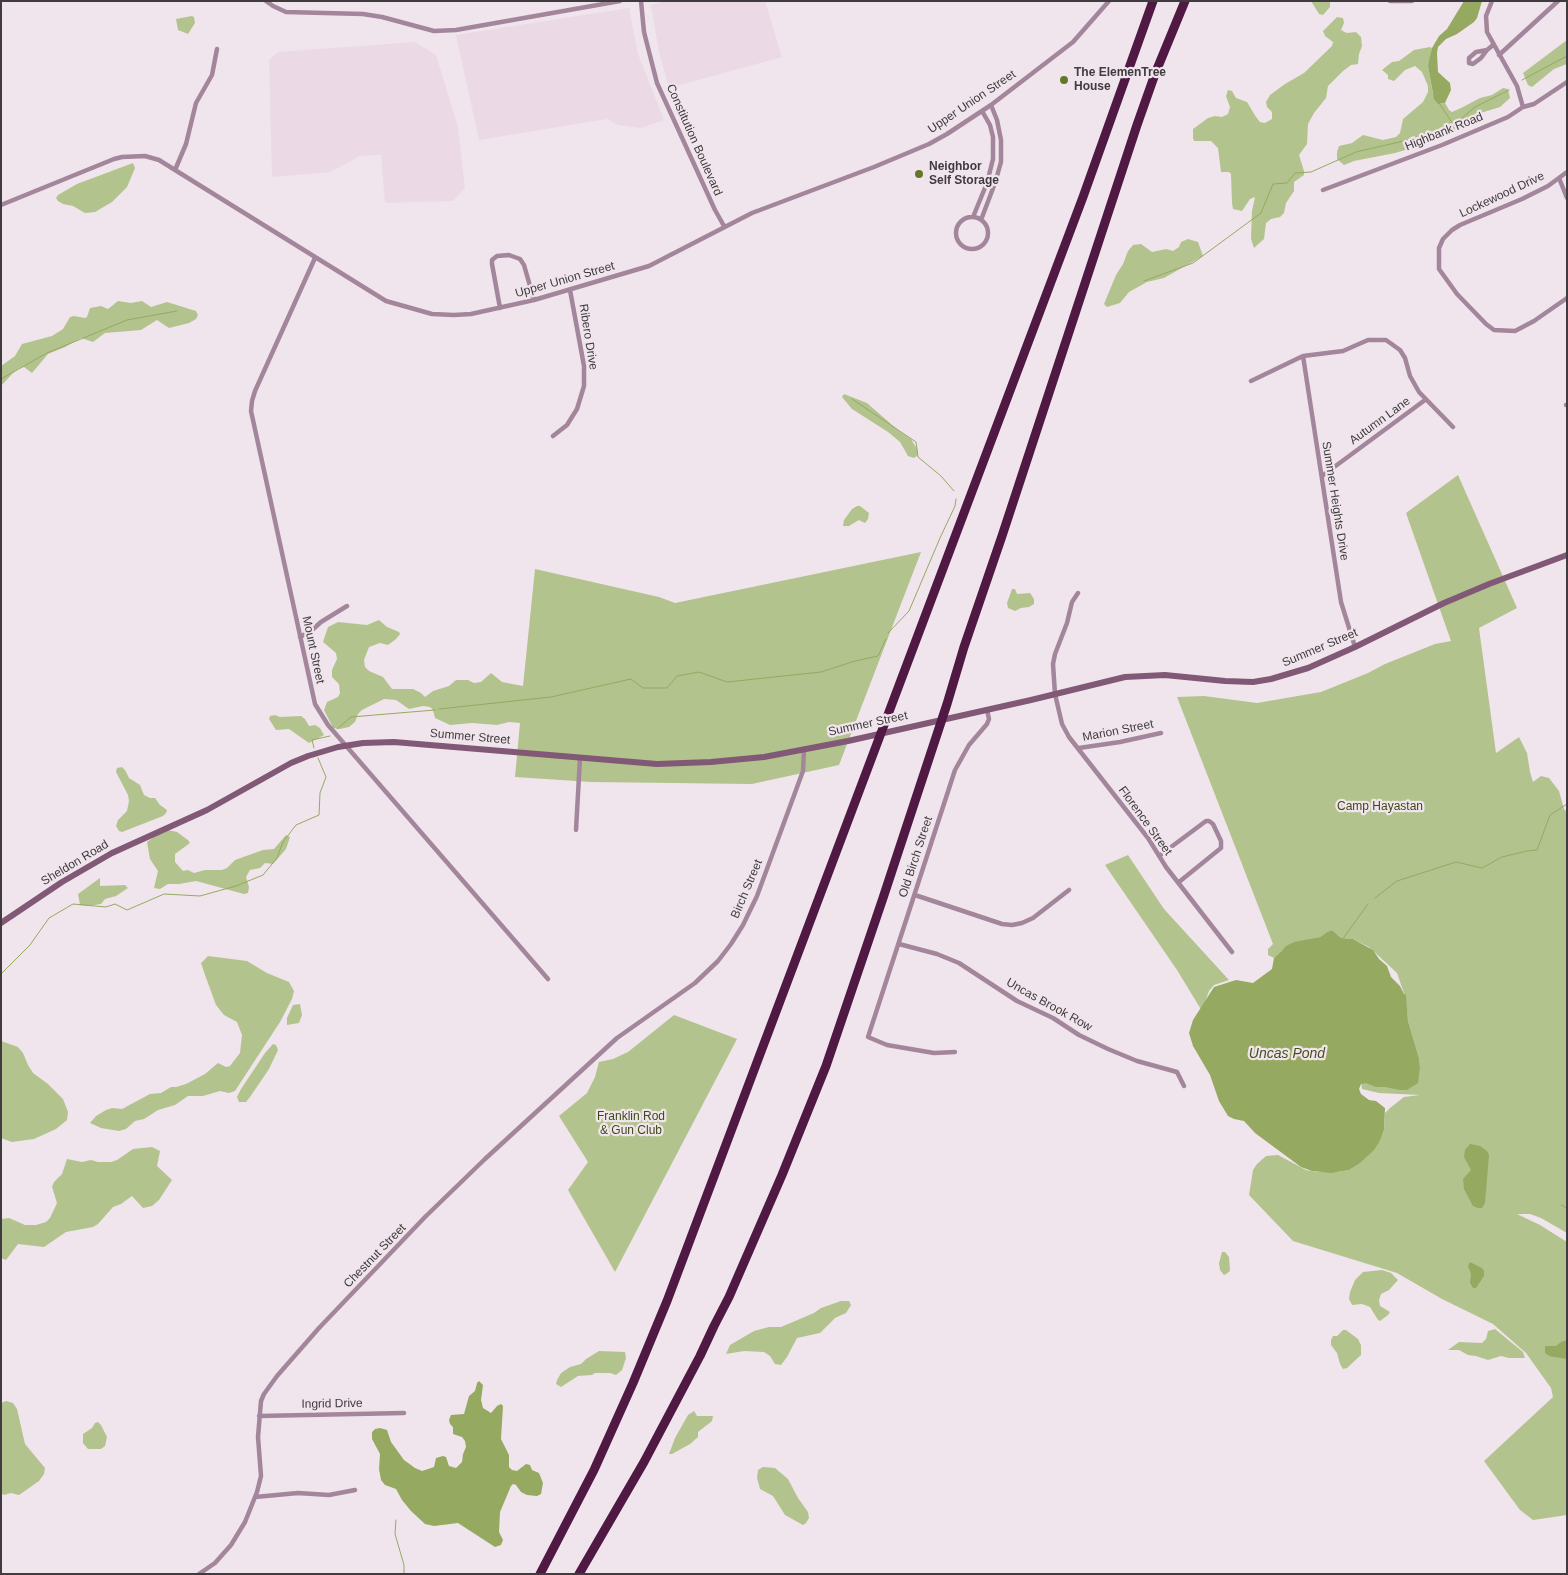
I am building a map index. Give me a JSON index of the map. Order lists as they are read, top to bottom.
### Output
{
  "streets": {
    "main road": ["Summer Street", "Sheldon Road"],
    "street": [
      "Upper Union Street",
      "Highbank Road",
      "Constitution Boulevard",
      "Lockewood Drive",
      "Ribero Drive",
      "Autumn Lane",
      "Summer Heights Drive",
      "Mount Street",
      "Marion Street",
      "Florence Street",
      "Old Birch Street",
      "Birch Street",
      "Uncas Brook Row",
      "Chestnut Street",
      "Ingrid Drive"
    ]
  },
  "crossings": [
    ["Upper Union Street", "Constitution Boulevard"],
    ["Upper Union Street", "Ribero Drive"],
    ["Upper Union Street", "Mount Street"],
    ["Autumn Lane", "Summer Heights Drive"],
    ["Summer Heights Drive", "Summer Street"],
    ["Summer Street", "Mount Street"],
    ["Summer Street", "Florence Street"],
    ["Summer Street", "Old Birch Street"],
    ["Summer Street", "Sheldon Road"],
    ["Summer Street", "Birch Street"],
    ["Marion Street", "Florence Street"],
    ["Old Birch Street", "Uncas Brook Row"],
    ["Birch Street", "Chestnut Street"],
    ["Chestnut Street", "Ingrid Drive"]
  ],
  "water": ["Uncas Pond"],
  "parks": ["Camp Hayastan", "Franklin Rod & Gun Club"],
  "places": ["The ElemenTree House", "Neighbor Self Storage"]
}
